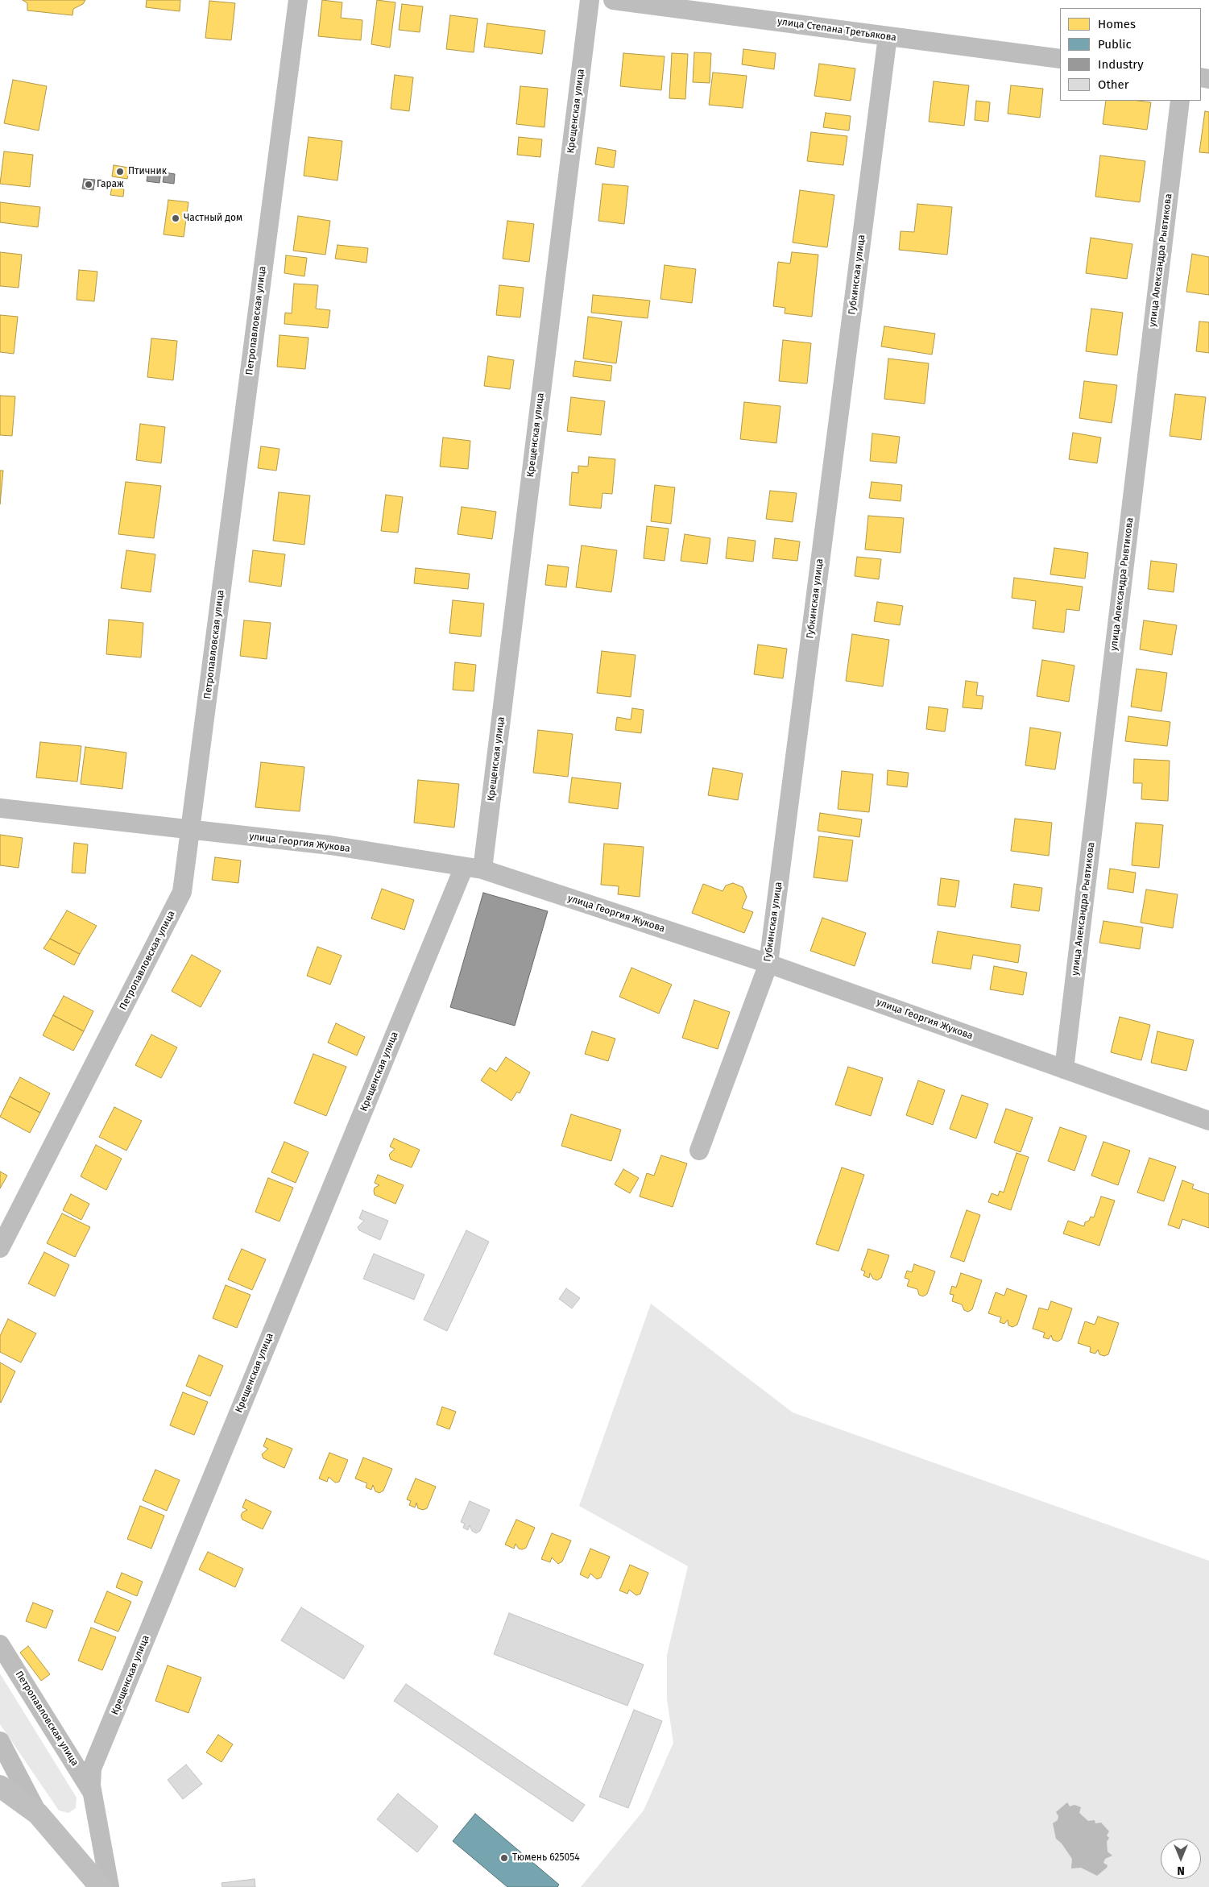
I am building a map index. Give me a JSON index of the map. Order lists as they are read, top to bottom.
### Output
{
  "streets": {
    "street": [
      "улица Степана Третьякова",
      "Крещенская улица",
      "улица Александра Рывтикова",
      "Губкинская улица",
      "Петропавловская улица",
      "улица Георгия Жукова"
    ]
  },
  "crossings": [
    ["улица Степана Третьякова", "Губкинская улица"],
    ["Крещенская улица", "Петропавловская улица"],
    ["Крещенская улица", "улица Георгия Жукова"],
    ["улица Александра Рывтикова", "улица Георгия Жукова"],
    ["Губкинская улица", "улица Георгия Жукова"],
    ["Петропавловская улица", "улица Георгия Жукова"]
  ],
  "places": [
    "Птичник",
    "Гараж",
    "Частный дом",
    "Тюмень 625054"
  ],
  "legend": [
    "Homes",
    "Public",
    "Industry",
    "Other"
  ],
  "north": "bottom"
}
